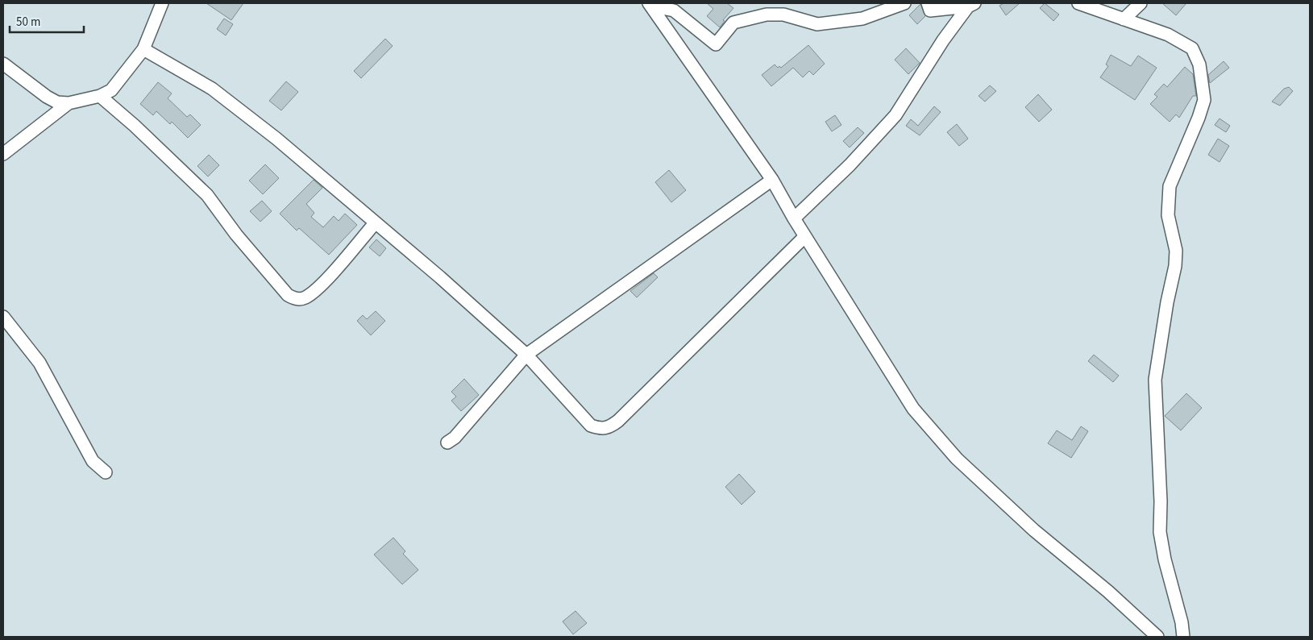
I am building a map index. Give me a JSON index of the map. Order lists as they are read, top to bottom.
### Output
{
  "scale_bar": "50 m"
}
